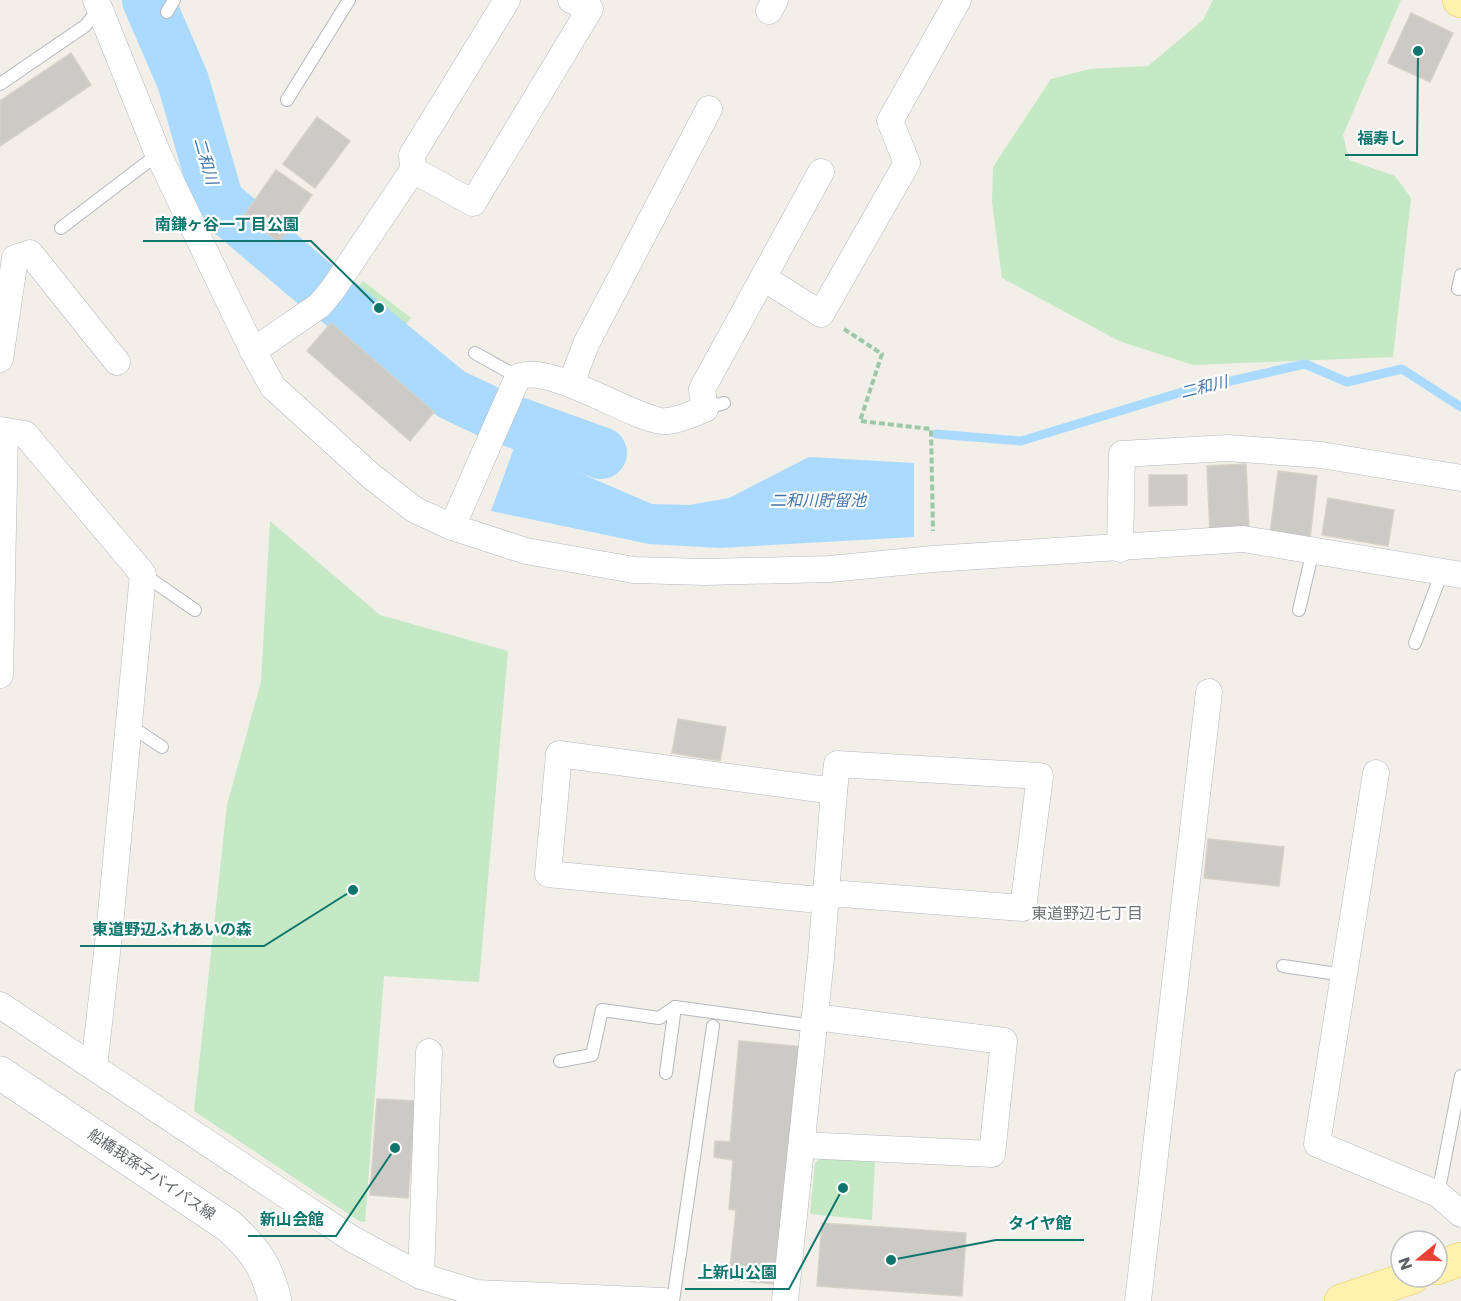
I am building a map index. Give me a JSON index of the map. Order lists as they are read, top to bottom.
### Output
{
  "streets": {
    "street": ["船橋我孫子バイパス線"]
  },
  "districts": ["東道野辺七丁目"],
  "water": ["二和川", "二和川貯留池"],
  "places": [
    "福寿し",
    "南鎌ヶ谷一丁目公園",
    "東道野辺ふれあいの森",
    "新山会館",
    "上新山公園",
    "タイヤ館"
  ],
  "north": "left"
}
